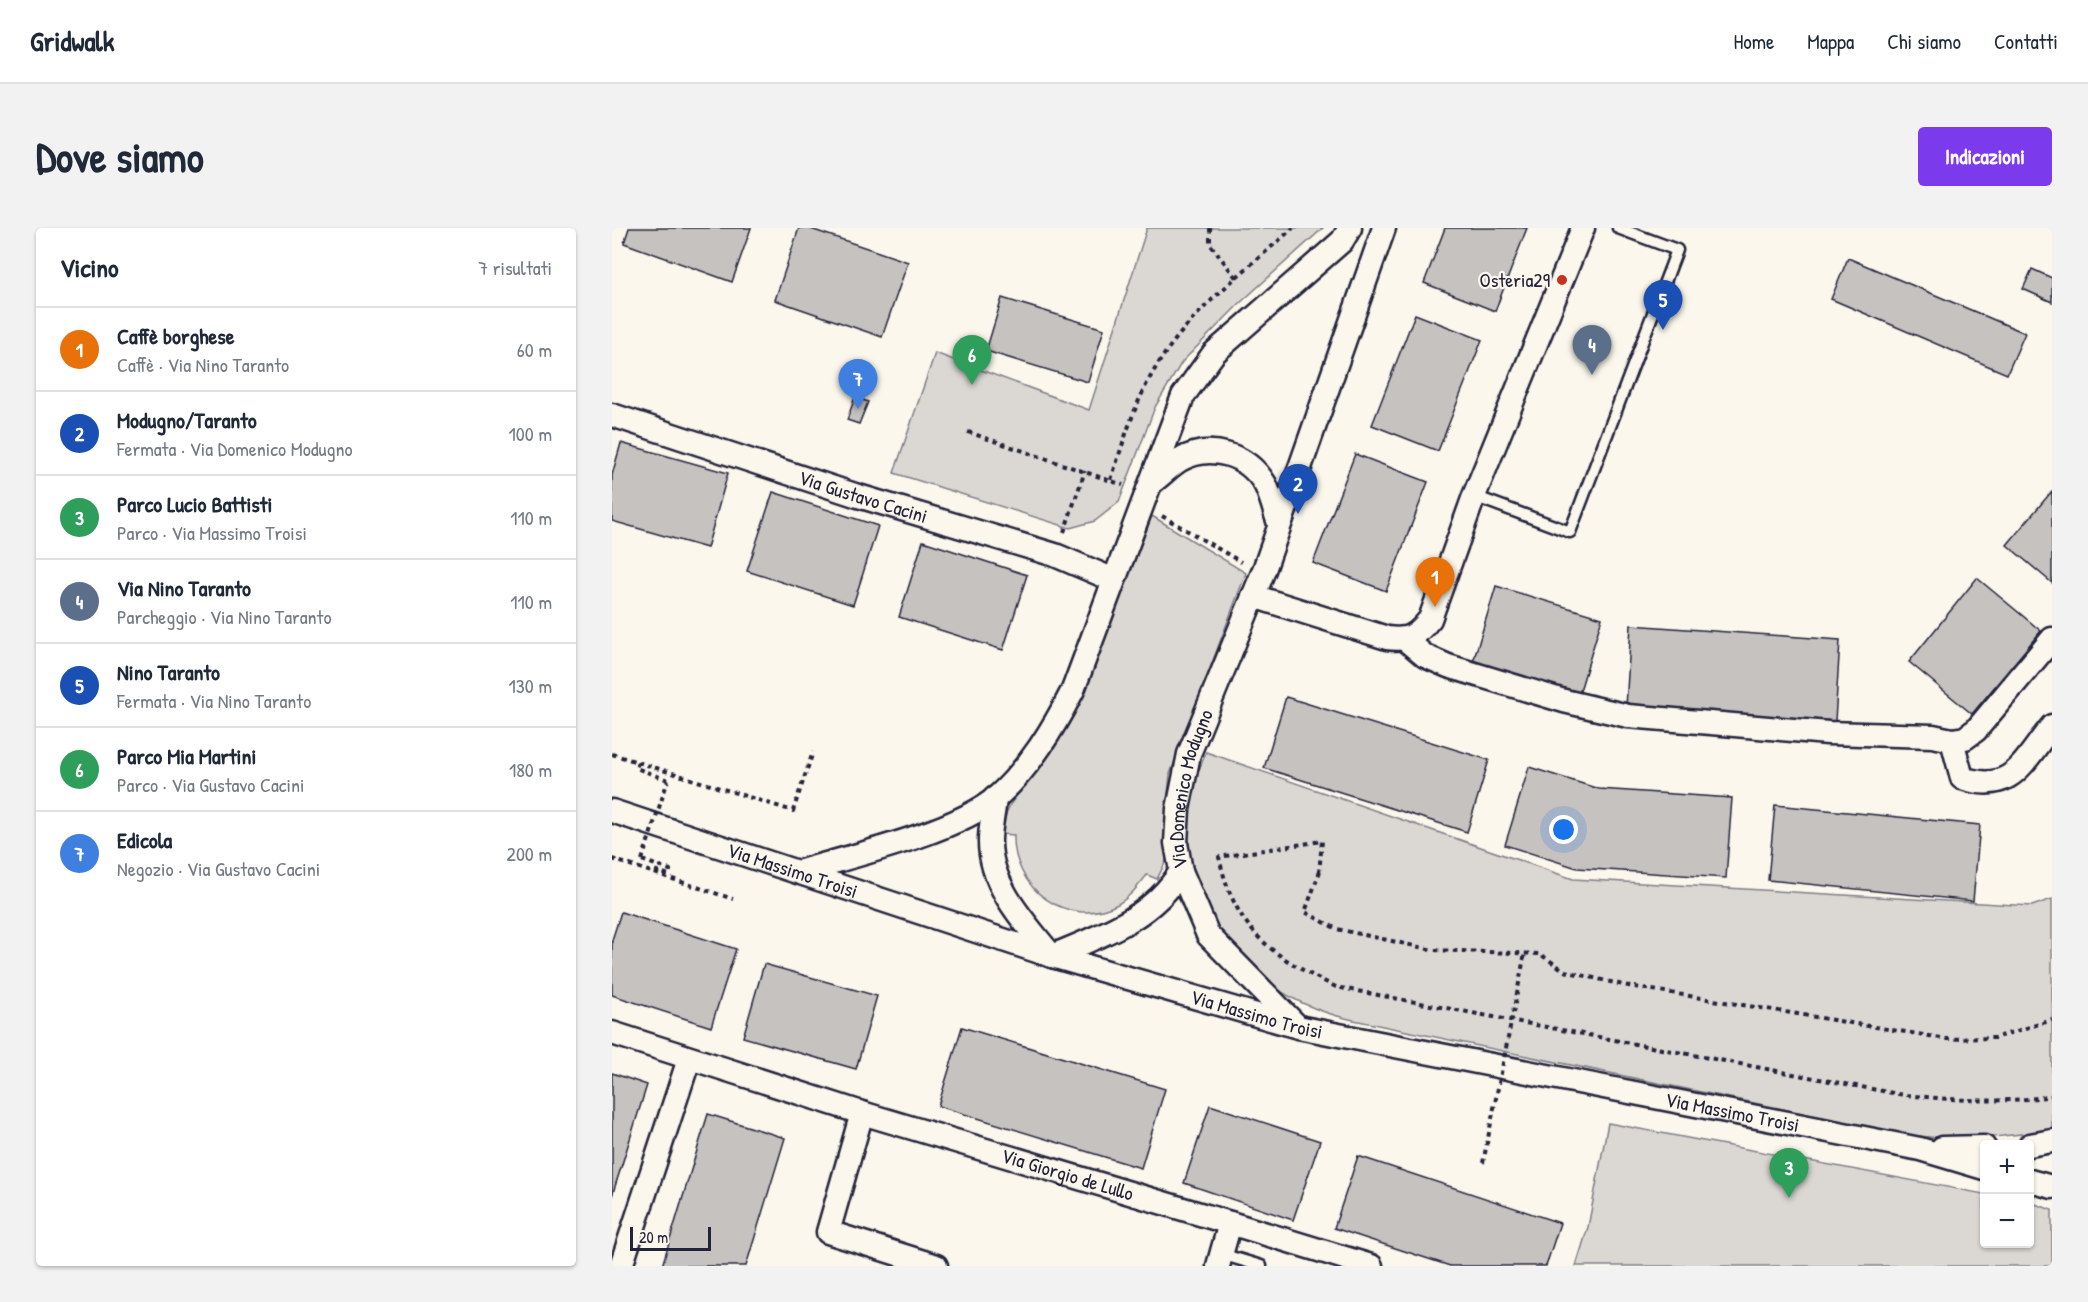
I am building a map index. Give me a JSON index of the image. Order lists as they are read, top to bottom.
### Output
{
  "streets": {
    "street": [
      "Via Gustavo Cacini",
      "Via Domenico Modugno",
      "Via Massimo Troisi",
      "Via Giorgio de Lullo"
    ]
  },
  "crossings": [
    ["Via Domenico Modugno", "Via Massimo Troisi"]
  ],
  "places": ["Osteria29"],
  "scale_bar": "20 m",
  "page": {
    "header": "Gridwalk",
    "nav": [
      "Home",
      "Mappa",
      "Chi siamo",
      "Contatti"
    ],
    "buttons": "Indicazioni",
    "title": "Dove siamo",
    "heading": ["Vicino", "7 risultati"],
    "pins": [
      "5",
      "4",
      "6",
      "7",
      "2",
      "1",
      "3"
    ],
    "list": [
      {
        "mark": "1",
        "name": "Caffè borghese",
        "note": "Caffè · Via Nino Taranto",
        "value": "60 m"
      },
      {
        "mark": "2",
        "name": "Modugno/Taranto",
        "note": "Fermata · Via Domenico Modugno",
        "value": "100 m"
      },
      {
        "mark": "3",
        "name": "Parco Lucio Battisti",
        "note": "Parco · Via Massimo Troisi",
        "value": "110 m"
      },
      {
        "mark": "4",
        "name": "Via Nino Taranto",
        "note": "Parcheggio · Via Nino Taranto",
        "value": "110 m"
      },
      {
        "mark": "5",
        "name": "Nino Taranto",
        "note": "Fermata · Via Nino Taranto",
        "value": "130 m"
      },
      {
        "mark": "6",
        "name": "Parco Mia Martini",
        "note": "Parco · Via Gustavo Cacini",
        "value": "180 m"
      },
      {
        "mark": "7",
        "name": "Edicola",
        "note": "Negozio · Via Gustavo Cacini",
        "value": "200 m"
      }
    ],
    "map_buttons": ["+", "−"],
    "scale": "20 m"
  }
}
